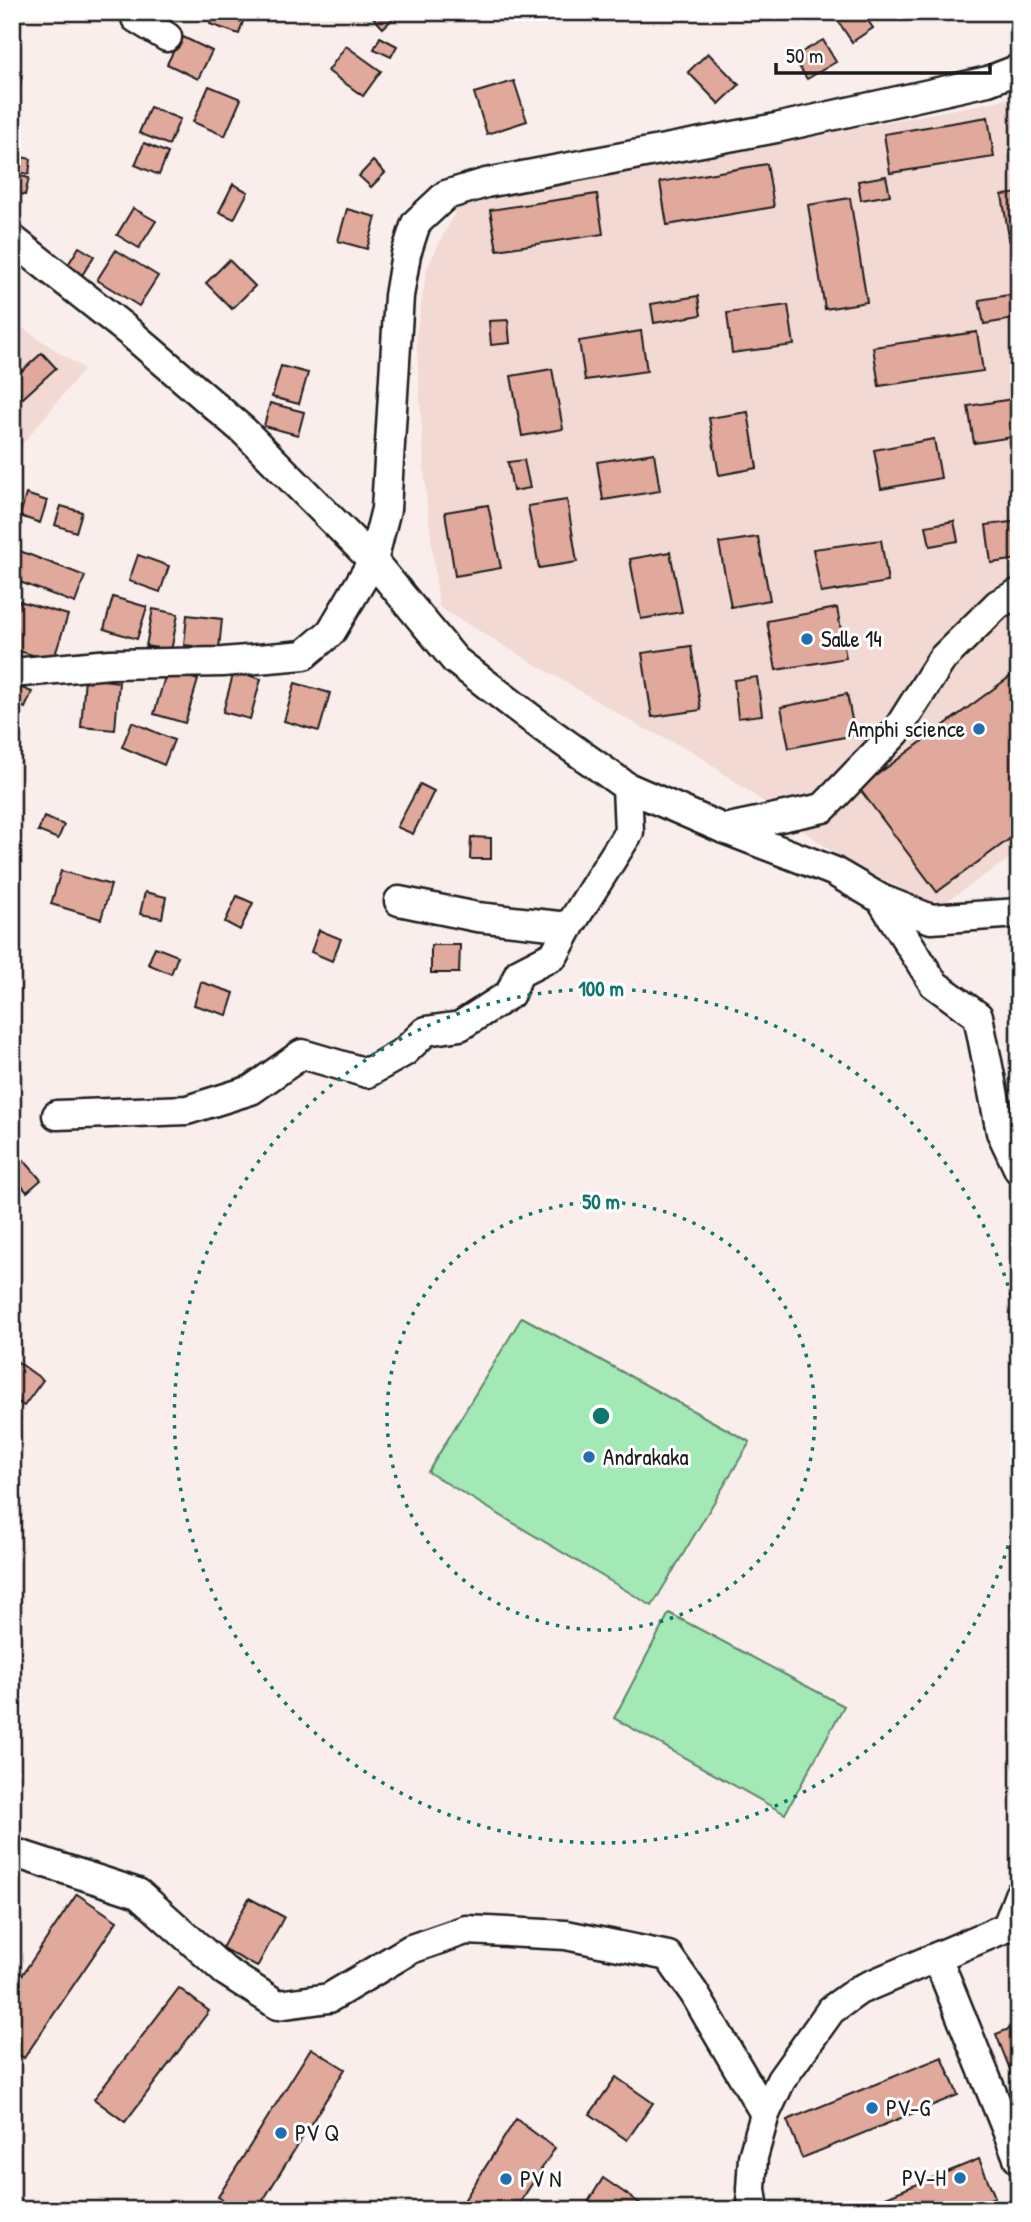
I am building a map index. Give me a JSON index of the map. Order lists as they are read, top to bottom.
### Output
{
  "places": [
    "Salle 14",
    "Amphi science",
    "Andrakaka",
    "PV-G",
    "PV Q",
    "PV-H",
    "PV N"
  ],
  "scale_bar": "50 m",
  "rings": ["100 m", "50 m"]
}
